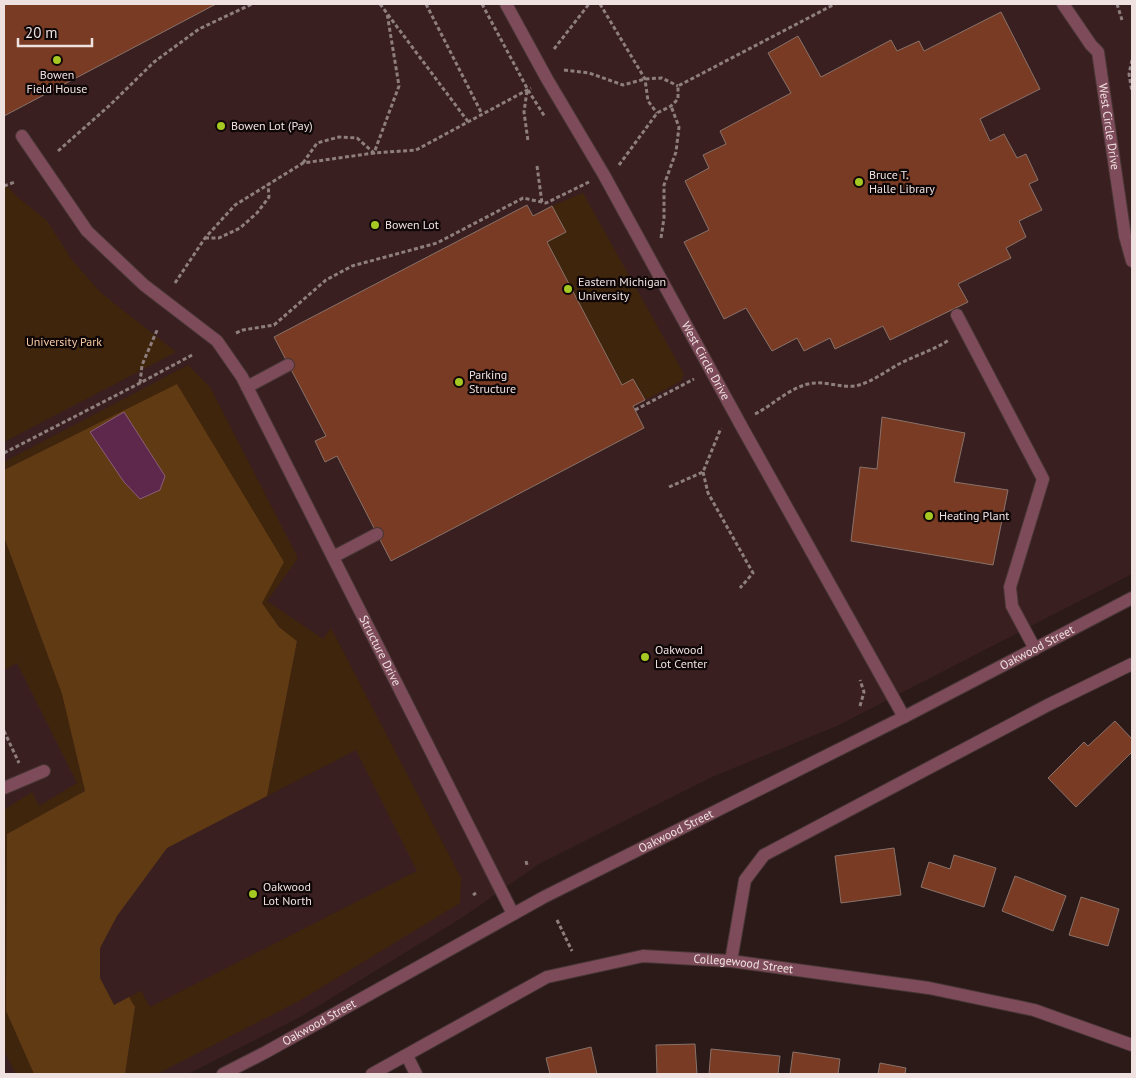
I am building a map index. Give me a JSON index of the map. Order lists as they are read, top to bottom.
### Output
{
  "streets": {
    "street": [
      "West Circle Drive",
      "Oakwood Street",
      "Structure Drive",
      "Collegewood Street"
    ]
  },
  "crossings": [
    ["West Circle Drive", "Oakwood Street"],
    ["Oakwood Street", "Structure Drive"]
  ],
  "parks": ["University Park"],
  "places": [
    "Bowen Field House",
    "Bowen Lot (Pay)",
    "Bruce T. Halle Library",
    "Bowen Lot",
    "Eastern Michigan University",
    "Parking Structure",
    "Heating Plant",
    "Oakwood Lot Center",
    "Oakwood Lot North"
  ],
  "scale_bar": "20 m"
}
